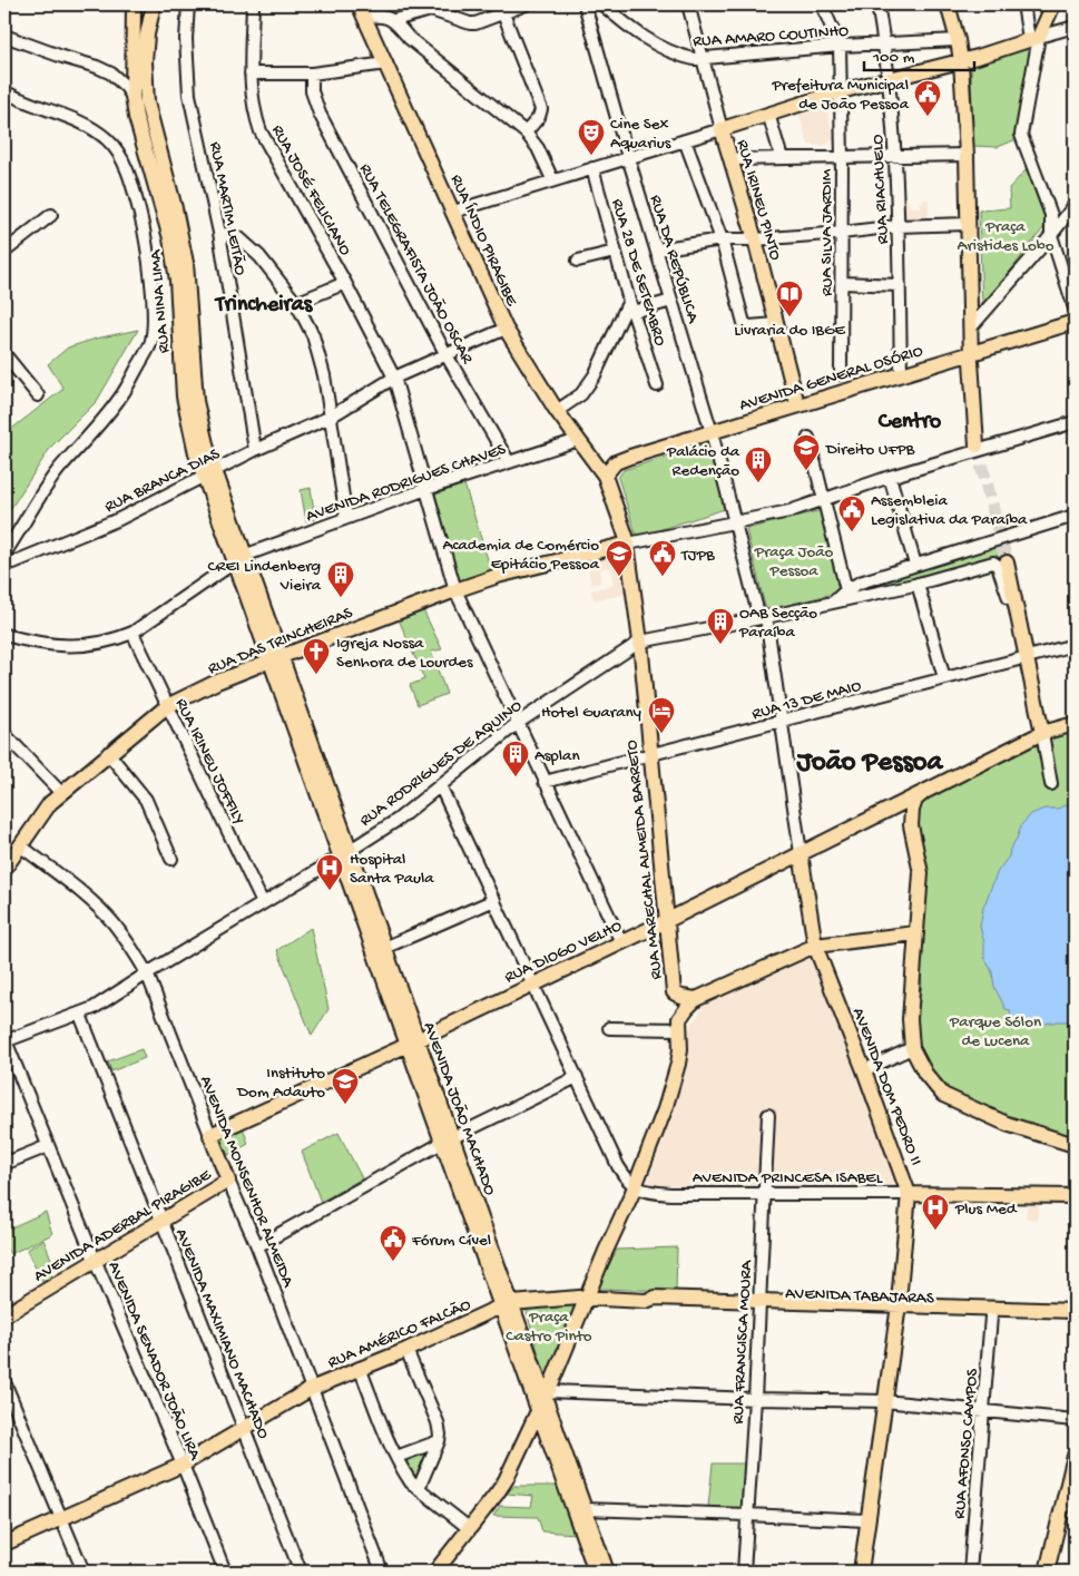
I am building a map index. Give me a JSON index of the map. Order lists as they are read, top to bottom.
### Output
{
  "streets": {
    "main road": [
      "RUA IRINEU PINTO",
      "RUA ÍNDIO PIRAGIBE",
      "RUA NINA LIMA",
      "AVENIDA GENERAL OSÓRIO",
      "RUA DAS TRINCHEIRAS",
      "RUA MARECHAL ALMEIDA BARRETO",
      "RUA DIOGO VELHO",
      "AVENIDA DOM PEDRO II",
      "AVENIDA JOÃO MACHADO",
      "AVENIDA PRINCESA ISABEL",
      "AVENIDA MONSENHOR ALMEIDA",
      "AVENIDA ADERBAL PIRAGIBE",
      "AVENIDA TABAJARAS",
      "RUA AMÉRICO FALCÃO"
    ],
    "street": [
      "RUA AMARO COUTINHO",
      "RUA JOSÉ FELICIANO",
      "RUA RIACHUELO",
      "RUA MARTIM LEITÃO",
      "RUA SILVA JARDIM",
      "RUA DA REPÚBLICA",
      "RUA TELEGRAFISTA JOÃO OSCAR",
      "RUA 28 DE SETEMBRO",
      "RUA BRANCA DIAS",
      "AVENIDA RODRIGUES CHAVES",
      "RUA 13 DE MAIO",
      "RUA IRINEU JOFFILY",
      "RUA RODRIGUES DE AQUINO",
      "AVENIDA MAXIMIANO MACHADO",
      "RUA FRANCISCA MOURA",
      "AVENIDA SENADOR JOÃO LIRA",
      "RUA AFONSO CAMPOS"
    ]
  },
  "crossings": [
    ["RUA AMARO COUTINHO", "RUA RIACHUELO"],
    ["RUA AMARO COUTINHO", "RUA IRINEU PINTO"],
    ["RUA AMARO COUTINHO", "RUA SILVA JARDIM"],
    ["RUA JOSÉ FELICIANO", "RUA BRANCA DIAS"],
    ["RUA JOSÉ FELICIANO", "AVENIDA RODRIGUES CHAVES"],
    ["RUA JOSÉ FELICIANO", "RUA DAS TRINCHEIRAS"],
    ["RUA JOSÉ FELICIANO", "RUA 13 DE MAIO"],
    ["RUA JOSÉ FELICIANO", "RUA RODRIGUES DE AQUINO"],
    ["RUA JOSÉ FELICIANO", "RUA DIOGO VELHO"],
    ["RUA RIACHUELO", "AVENIDA GENERAL OSÓRIO"],
    ["RUA IRINEU PINTO", "AVENIDA GENERAL OSÓRIO"],
    ["RUA MARTIM LEITÃO", "RUA BRANCA DIAS"],
    ["RUA ÍNDIO PIRAGIBE", "AVENIDA GENERAL OSÓRIO"],
    ["RUA ÍNDIO PIRAGIBE", "RUA BRANCA DIAS"],
    ["RUA ÍNDIO PIRAGIBE", "AVENIDA RODRIGUES CHAVES"],
    ["RUA ÍNDIO PIRAGIBE", "RUA MARECHAL ALMEIDA BARRETO"],
    ["RUA DA REPÚBLICA", "AVENIDA GENERAL OSÓRIO"],
    ["RUA TELEGRAFISTA JOÃO OSCAR", "RUA BRANCA DIAS"],
    ["RUA TELEGRAFISTA JOÃO OSCAR", "AVENIDA RODRIGUES CHAVES"],
    ["RUA NINA LIMA", "RUA BRANCA DIAS"],
    ["RUA NINA LIMA", "AVENIDA RODRIGUES CHAVES"],
    ["RUA NINA LIMA", "RUA DAS TRINCHEIRAS"],
    ["RUA NINA LIMA", "AVENIDA JOÃO MACHADO"],
    ["AVENIDA GENERAL OSÓRIO", "RUA MARECHAL ALMEIDA BARRETO"],
    ["AVENIDA RODRIGUES CHAVES", "RUA IRINEU JOFFILY"],
    ["RUA DAS TRINCHEIRAS", "RUA IRINEU JOFFILY"],
    ["RUA DAS TRINCHEIRAS", "RUA MARECHAL ALMEIDA BARRETO"],
    ["RUA DAS TRINCHEIRAS", "AVENIDA JOÃO MACHADO"],
    ["RUA DAS TRINCHEIRAS", "AVENIDA MONSENHOR ALMEIDA"],
    ["RUA 13 DE MAIO", "RUA MARECHAL ALMEIDA BARRETO"],
    ["RUA 13 DE MAIO", "AVENIDA DOM PEDRO II"],
    ["RUA IRINEU JOFFILY", "RUA RODRIGUES DE AQUINO"],
    ["RUA RODRIGUES DE AQUINO", "RUA MARECHAL ALMEIDA BARRETO"],
    ["RUA RODRIGUES DE AQUINO", "AVENIDA DOM PEDRO II"],
    ["RUA RODRIGUES DE AQUINO", "AVENIDA JOÃO MACHADO"],
    ["RUA RODRIGUES DE AQUINO", "AVENIDA MONSENHOR ALMEIDA"],
    ["RUA RODRIGUES DE AQUINO", "AVENIDA MAXIMIANO MACHADO"],
    ["RUA RODRIGUES DE AQUINO", "AVENIDA SENADOR JOÃO LIRA"],
    ["RUA MARECHAL ALMEIDA BARRETO", "RUA DIOGO VELHO"],
    ["RUA DIOGO VELHO", "AVENIDA DOM PEDRO II"],
    ["RUA DIOGO VELHO", "AVENIDA JOÃO MACHADO"],
    ["RUA DIOGO VELHO", "AVENIDA MONSENHOR ALMEIDA"],
    ["AVENIDA DOM PEDRO II", "AVENIDA PRINCESA ISABEL"],
    ["AVENIDA DOM PEDRO II", "AVENIDA TABAJARAS"],
    ["AVENIDA JOÃO MACHADO", "AVENIDA TABAJARAS"],
    ["AVENIDA JOÃO MACHADO", "RUA AMÉRICO FALCÃO"],
    ["AVENIDA PRINCESA ISABEL", "RUA FRANCISCA MOURA"],
    ["AVENIDA MONSENHOR ALMEIDA", "AVENIDA ADERBAL PIRAGIBE"],
    ["AVENIDA MONSENHOR ALMEIDA", "RUA AMÉRICO FALCÃO"],
    ["AVENIDA ADERBAL PIRAGIBE", "AVENIDA MAXIMIANO MACHADO"],
    ["AVENIDA ADERBAL PIRAGIBE", "AVENIDA SENADOR JOÃO LIRA"],
    ["AVENIDA TABAJARAS", "RUA AMÉRICO FALCÃO"],
    ["AVENIDA TABAJARAS", "RUA FRANCISCA MOURA"],
    ["AVENIDA TABAJARAS", "RUA AFONSO CAMPOS"],
    ["RUA AMÉRICO FALCÃO", "AVENIDA MAXIMIANO MACHADO"],
    ["RUA AMÉRICO FALCÃO", "AVENIDA SENADOR JOÃO LIRA"]
  ],
  "districts": ["Trincheiras", "Centro", "João Pessoa"],
  "parks": [
    "Praça Aristides Lobo",
    "Praça João Pessoa",
    "Parque Sólon de Lucena",
    "Praça Castro Pinto"
  ],
  "places": {
    "public building": [
      "Prefeitura Municipal de João Pessoa",
      "Assembleia Legislativa da Paraíba",
      "TJPB",
      "Fórum Cível"
    ],
    "theatre": ["Cine Sex Aquarius"],
    "library": ["Livraria do IBGE"],
    "school or university": ["Direito UFPB", "Academia de Comércio Epitácio Pessoa", "Instituto Dom Adauto"],
    "building": [
      "Palácio da Redenção",
      "CREI Lindenberg Vieira",
      "OAB Secção Paraíba",
      "Asplan"
    ],
    "church": ["Igreja Nossa Senhora de Lourdes"],
    "hotel": ["Hotel Guarany"],
    "hospital": ["Hospital Santa Paula", "Plus Med"]
  },
  "scale_bar": "100 m"
}
